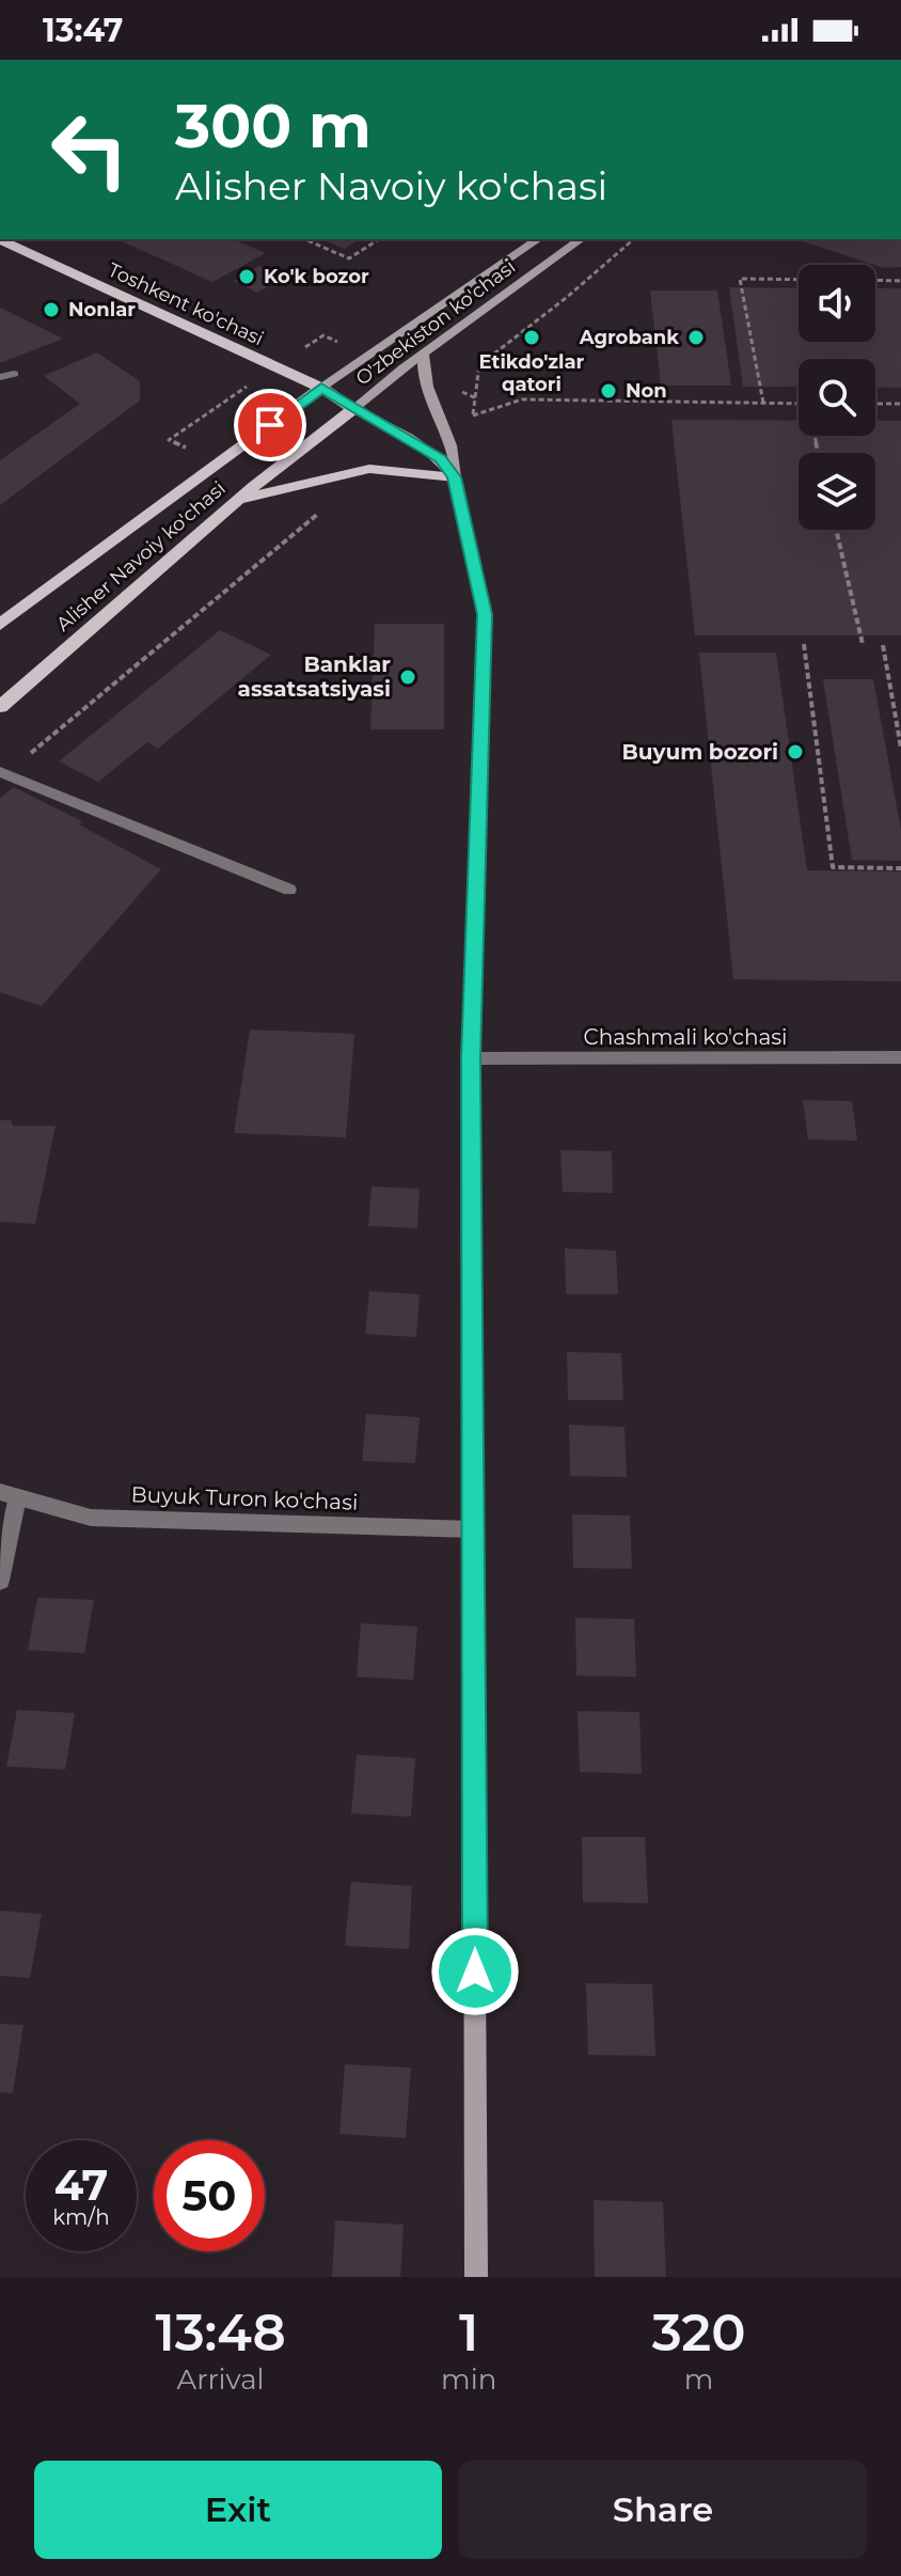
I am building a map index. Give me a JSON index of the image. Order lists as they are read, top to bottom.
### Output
{
  "streets": {
    "main road": ["Toshkent ko'chasi", "O'zbekiston ko'chasi", "Alisher Navoiy ko'chasi"],
    "street": ["Chashmali ko'chasi", "Buyuk Turon ko'chasi"]
  },
  "crossings": [
    ["Toshkent ko'chasi", "O'zbekiston ko'chasi"],
    ["Toshkent ko'chasi", "Alisher Navoiy ko'chasi"],
    ["O'zbekiston ko'chasi", "Alisher Navoiy ko'chasi"]
  ],
  "places": [
    "Ko'k bozor",
    "Nonlar",
    "Etikdo'zlar qatori",
    "Agrobank",
    "Non",
    "Banklar assatsatsiyasi",
    "Buyum bozori"
  ],
  "page": {
    "status": "13:47",
    "turn": ["300 m", "Alisher Navoiy ko'chasi"],
    "speed": "47 km/h",
    "limit": "50",
    "eta": [
      "13:48",
      "Arrival",
      "1",
      "min",
      "320",
      "m"
    ],
    "buttons": ["Exit", "Share"]
  }
}
